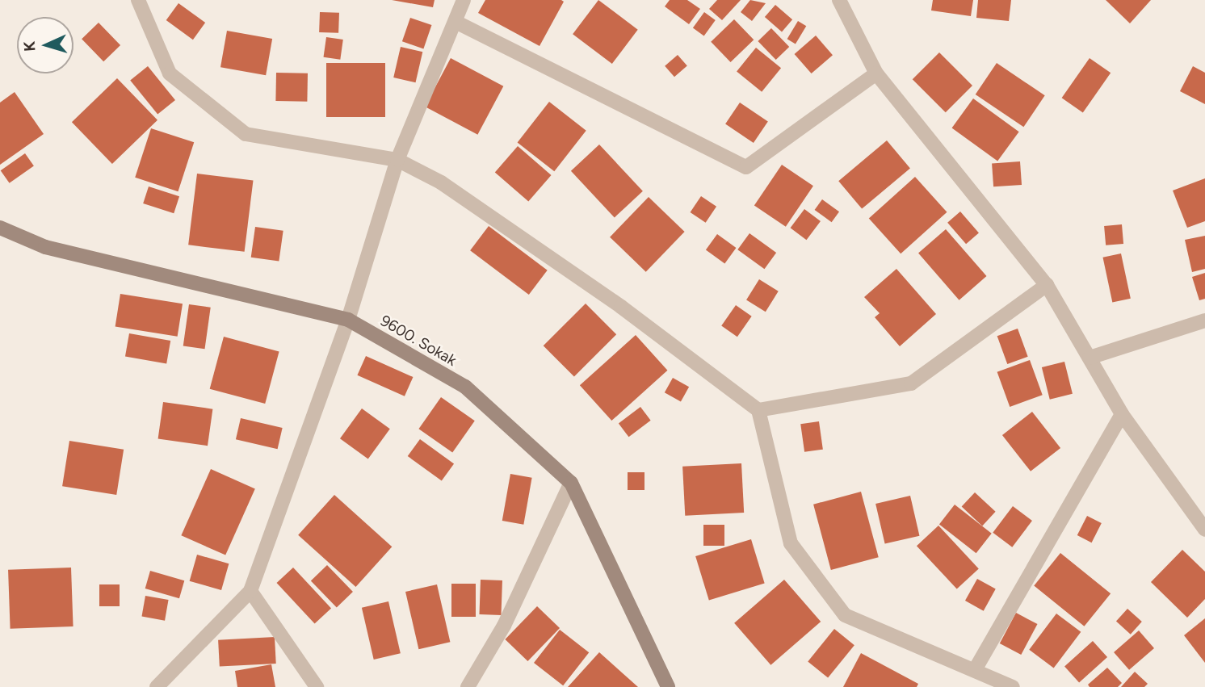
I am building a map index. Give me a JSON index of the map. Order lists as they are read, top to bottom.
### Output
{
  "streets": {
    "street": ["9600. Sokak"]
  },
  "north": "left"
}
